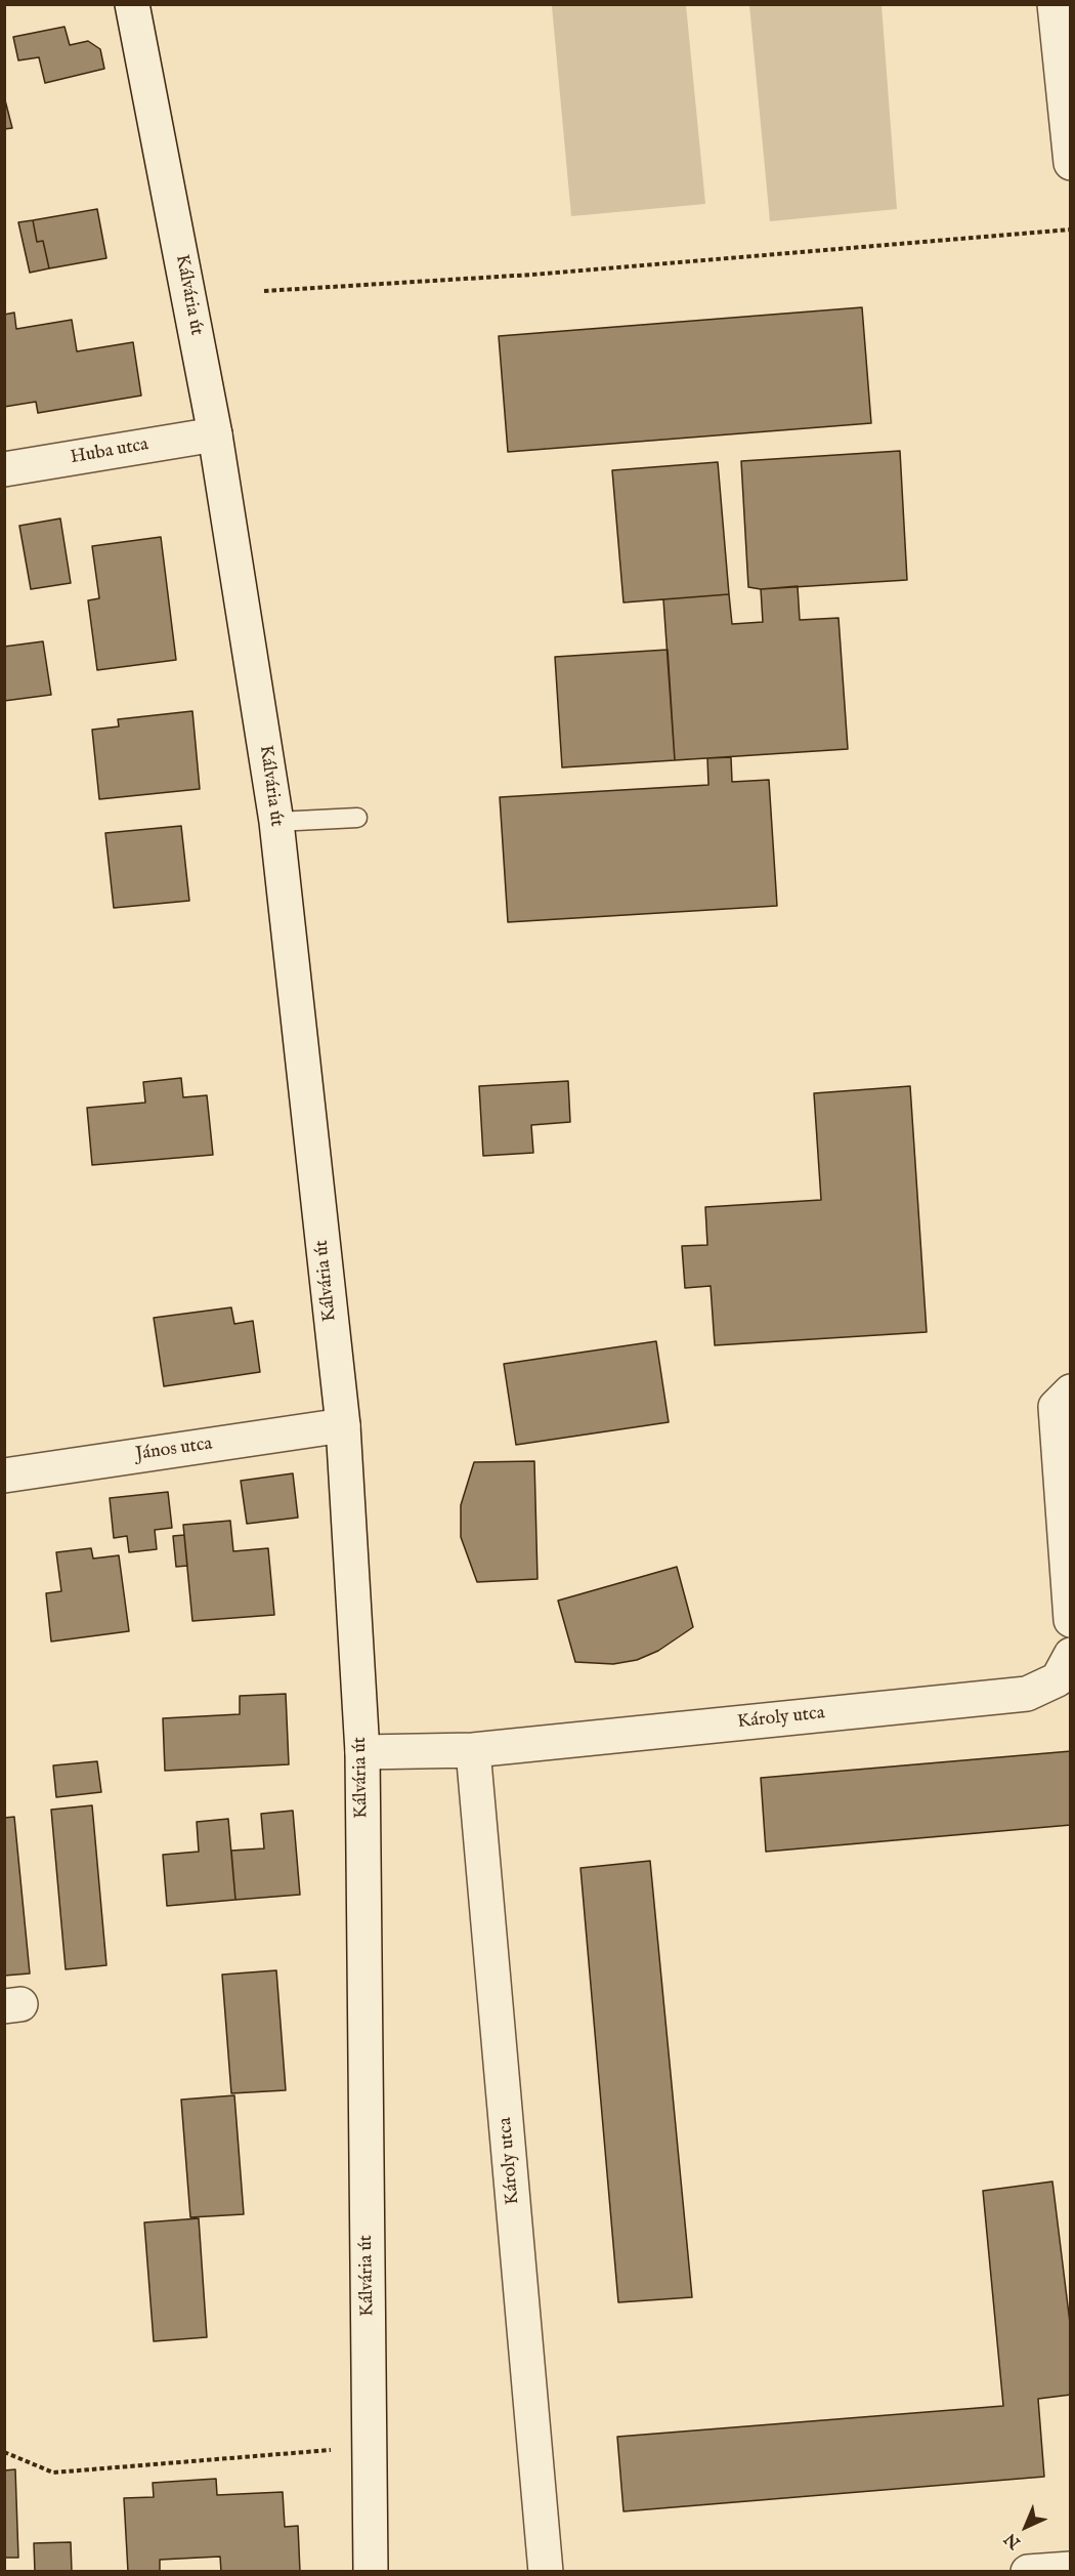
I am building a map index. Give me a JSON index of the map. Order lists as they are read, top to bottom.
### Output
{
  "streets": {
    "street": [
      "Kálvária út",
      "Huba utca",
      "János utca",
      "Károly utca"
    ]
  },
  "crossings": [
    ["Kálvária út", "Huba utca"],
    ["Kálvária út", "János utca"],
    ["Kálvária út", "Károly utca"]
  ],
  "north": "bottom left"
}
